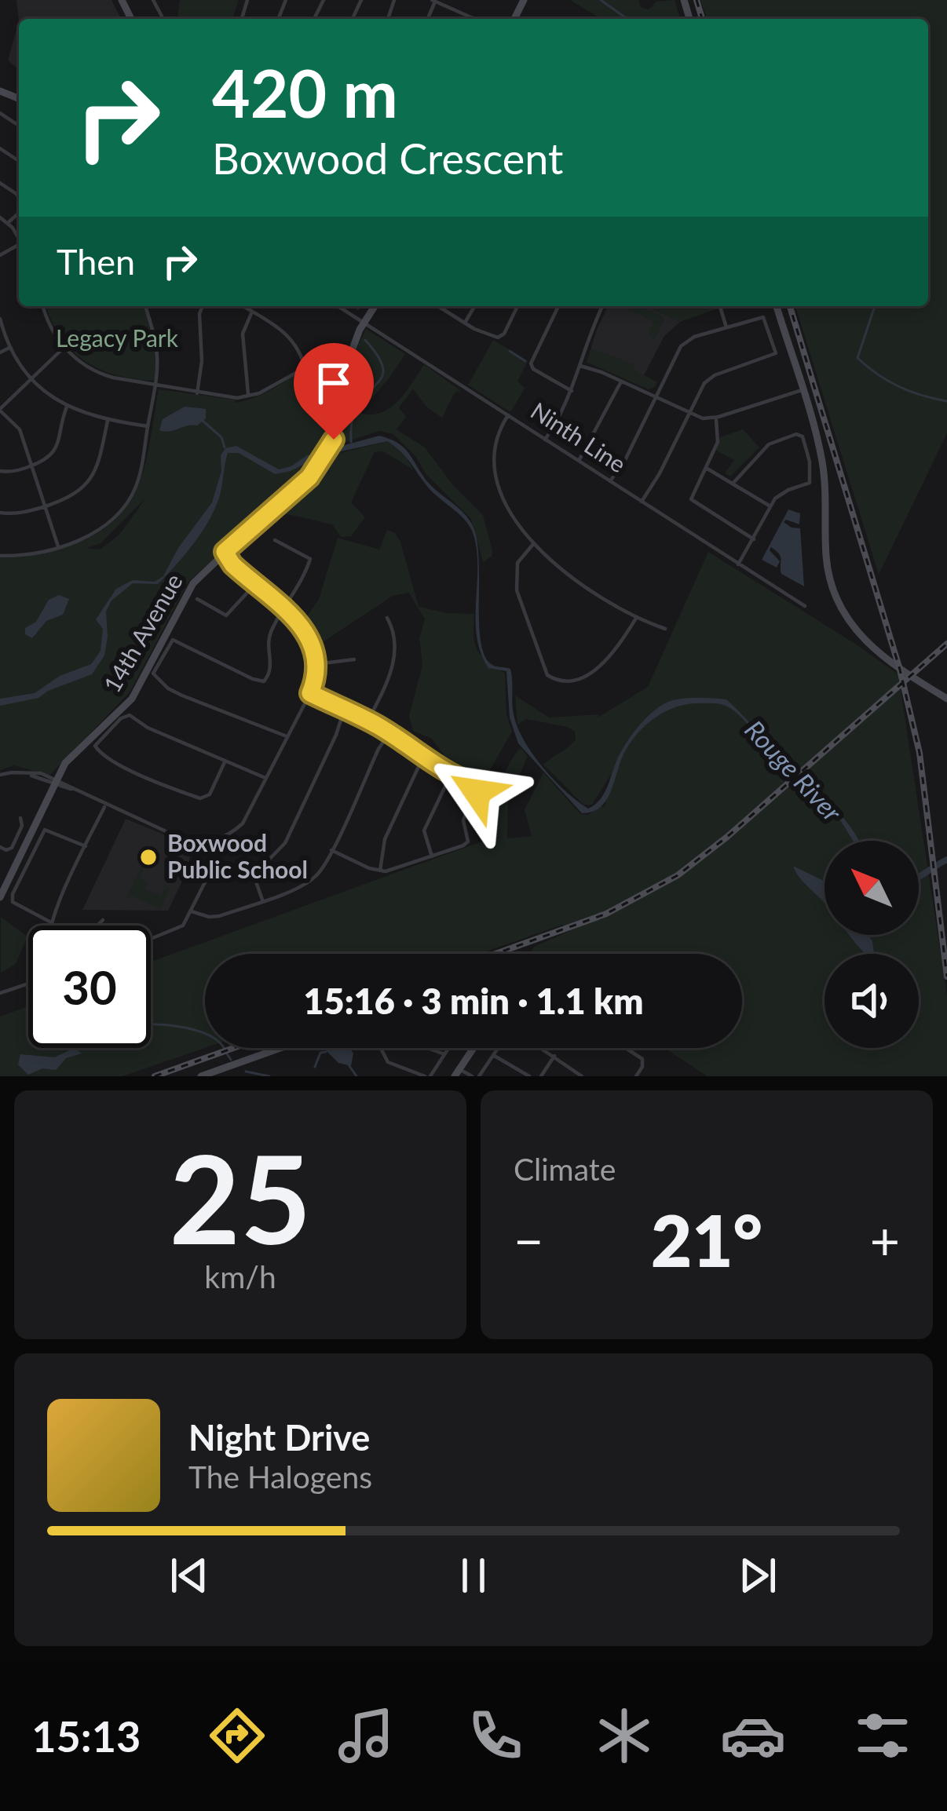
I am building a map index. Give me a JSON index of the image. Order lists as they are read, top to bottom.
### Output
{
  "streets": {
    "main road": ["14th Avenue"],
    "street": ["Ninth Line"]
  },
  "crossings": [
    ["Ninth Line", "14th Avenue"]
  ],
  "water": ["Rouge River"],
  "parks": ["Legacy Park"],
  "places": ["Boxwood Public School"],
  "north": "top left",
  "page": {
    "turn": ["420 m", "Boxwood Crescent"],
    "then": "Then",
    "limit": "30",
    "trip": "15:16 · 3 min · 1.1 km",
    "tile": [
      ["25", "km/h"],
      "Climate"
    ],
    "heat": ["−", "21°", "+"],
    "song": ["Night Drive", "The Halogens"],
    "tabs": "15:13"
  }
}
